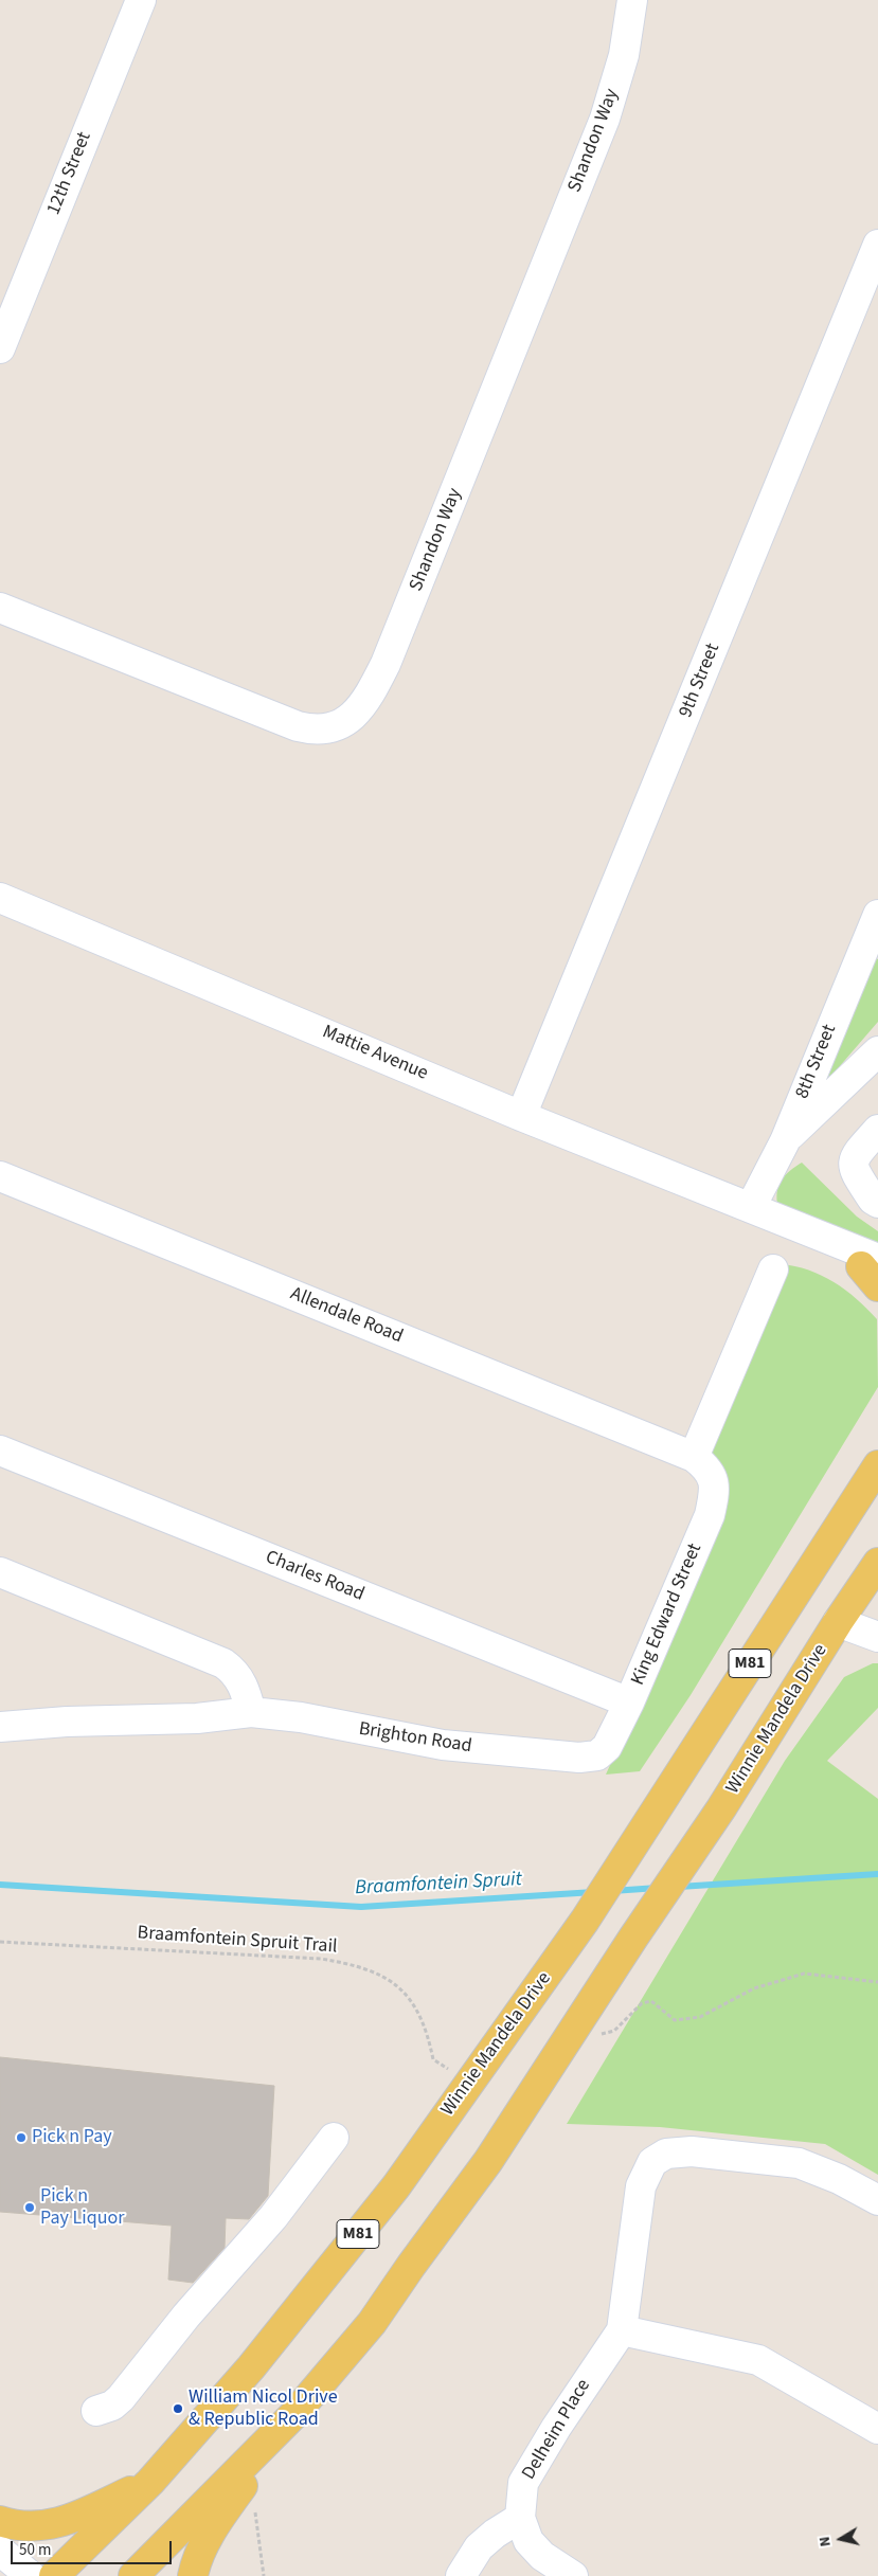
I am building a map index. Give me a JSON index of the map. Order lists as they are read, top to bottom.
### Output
{
  "streets": {
    "main road": ["M81", "Winnie Mandela Drive"],
    "street": [
      "Shandon Way",
      "12th Street",
      "9th Street",
      "Mattie Avenue",
      "8th Street",
      "Allendale Road",
      "Charles Road",
      "King Edward Street",
      "Brighton Road",
      "Delheim Place"
    ],
    "path": ["Braamfontein Spruit Trail"]
  },
  "crossings": [
    ["9th Street", "Mattie Avenue"],
    ["Mattie Avenue", "8th Street"],
    ["Allendale Road", "King Edward Street"],
    ["Charles Road", "King Edward Street"],
    ["King Edward Street", "Brighton Road"]
  ],
  "water": ["Braamfontein Spruit"],
  "places": ["Pick n Pay", "Pick n Pay Liquor", "William Nicol Drive & Republic Road"],
  "scale_bar": "50 m",
  "north": "left"
}
